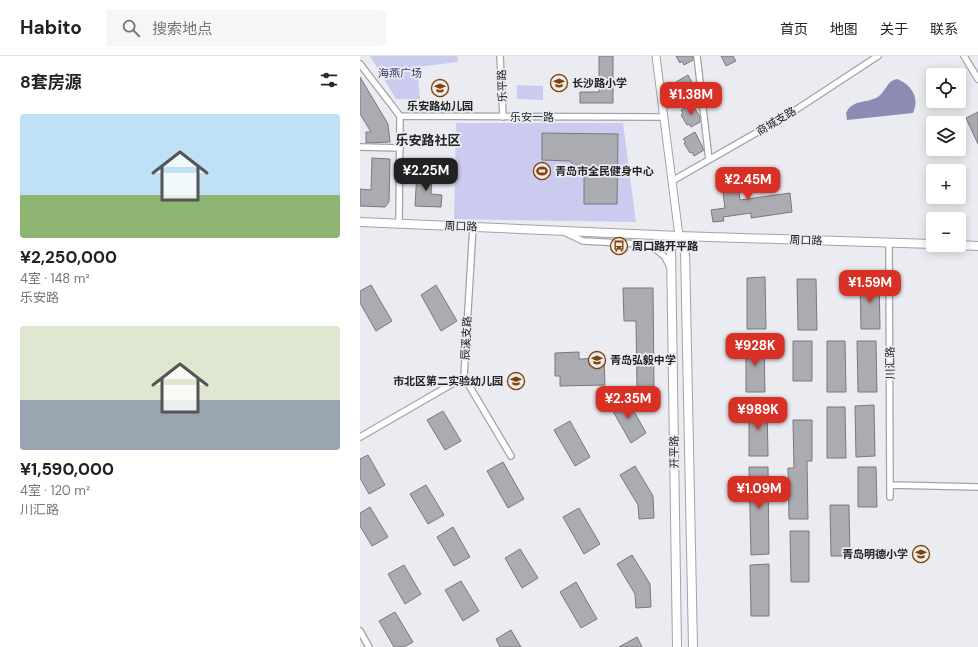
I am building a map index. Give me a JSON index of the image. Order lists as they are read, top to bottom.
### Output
{
  "streets": {
    "main road": ["周口路", "开平路"],
    "street": [
      "乐平路",
      "乐安一路",
      "商城支路",
      "辰溪支路",
      "川汇路"
    ]
  },
  "crossings": [
    ["乐平路", "乐安一路"],
    ["乐安一路", "开平路"],
    ["商城支路", "开平路"],
    ["周口路", "辰溪支路"],
    ["周口路", "川汇路"],
    ["周口路", "开平路"]
  ],
  "districts": ["乐安路社区"],
  "parks": ["海燕广场"],
  "places": {
    "school or university": [
      "长沙路小学",
      "乐安路幼儿园",
      "青岛弘毅中学",
      "市北区第二实验幼儿园",
      "青岛明德小学"
    ],
    "sports": ["青岛市全民健身中心"],
    "bus stop": ["周口路开平路"]
  },
  "page": {
    "header": "Habito",
    "search": "搜索地点",
    "nav": [
      "首页",
      "地图",
      "关于",
      "联系"
    ],
    "heading": "8套房源",
    "map_buttons": ["+", "−"],
    "price": [
      "¥1.38M",
      "¥2.25M",
      "¥2.45M",
      "¥1.59M",
      "¥928K",
      "¥2.35M",
      "¥989K",
      "¥1.09M"
    ],
    "list": [
      {
        "name": "¥2,250,000",
        "note": "4室 · 148 m² · 乐安路"
      },
      {
        "name": "¥1,590,000",
        "note": "4室 · 120 m² · 川汇路"
      }
    ]
  }
}
